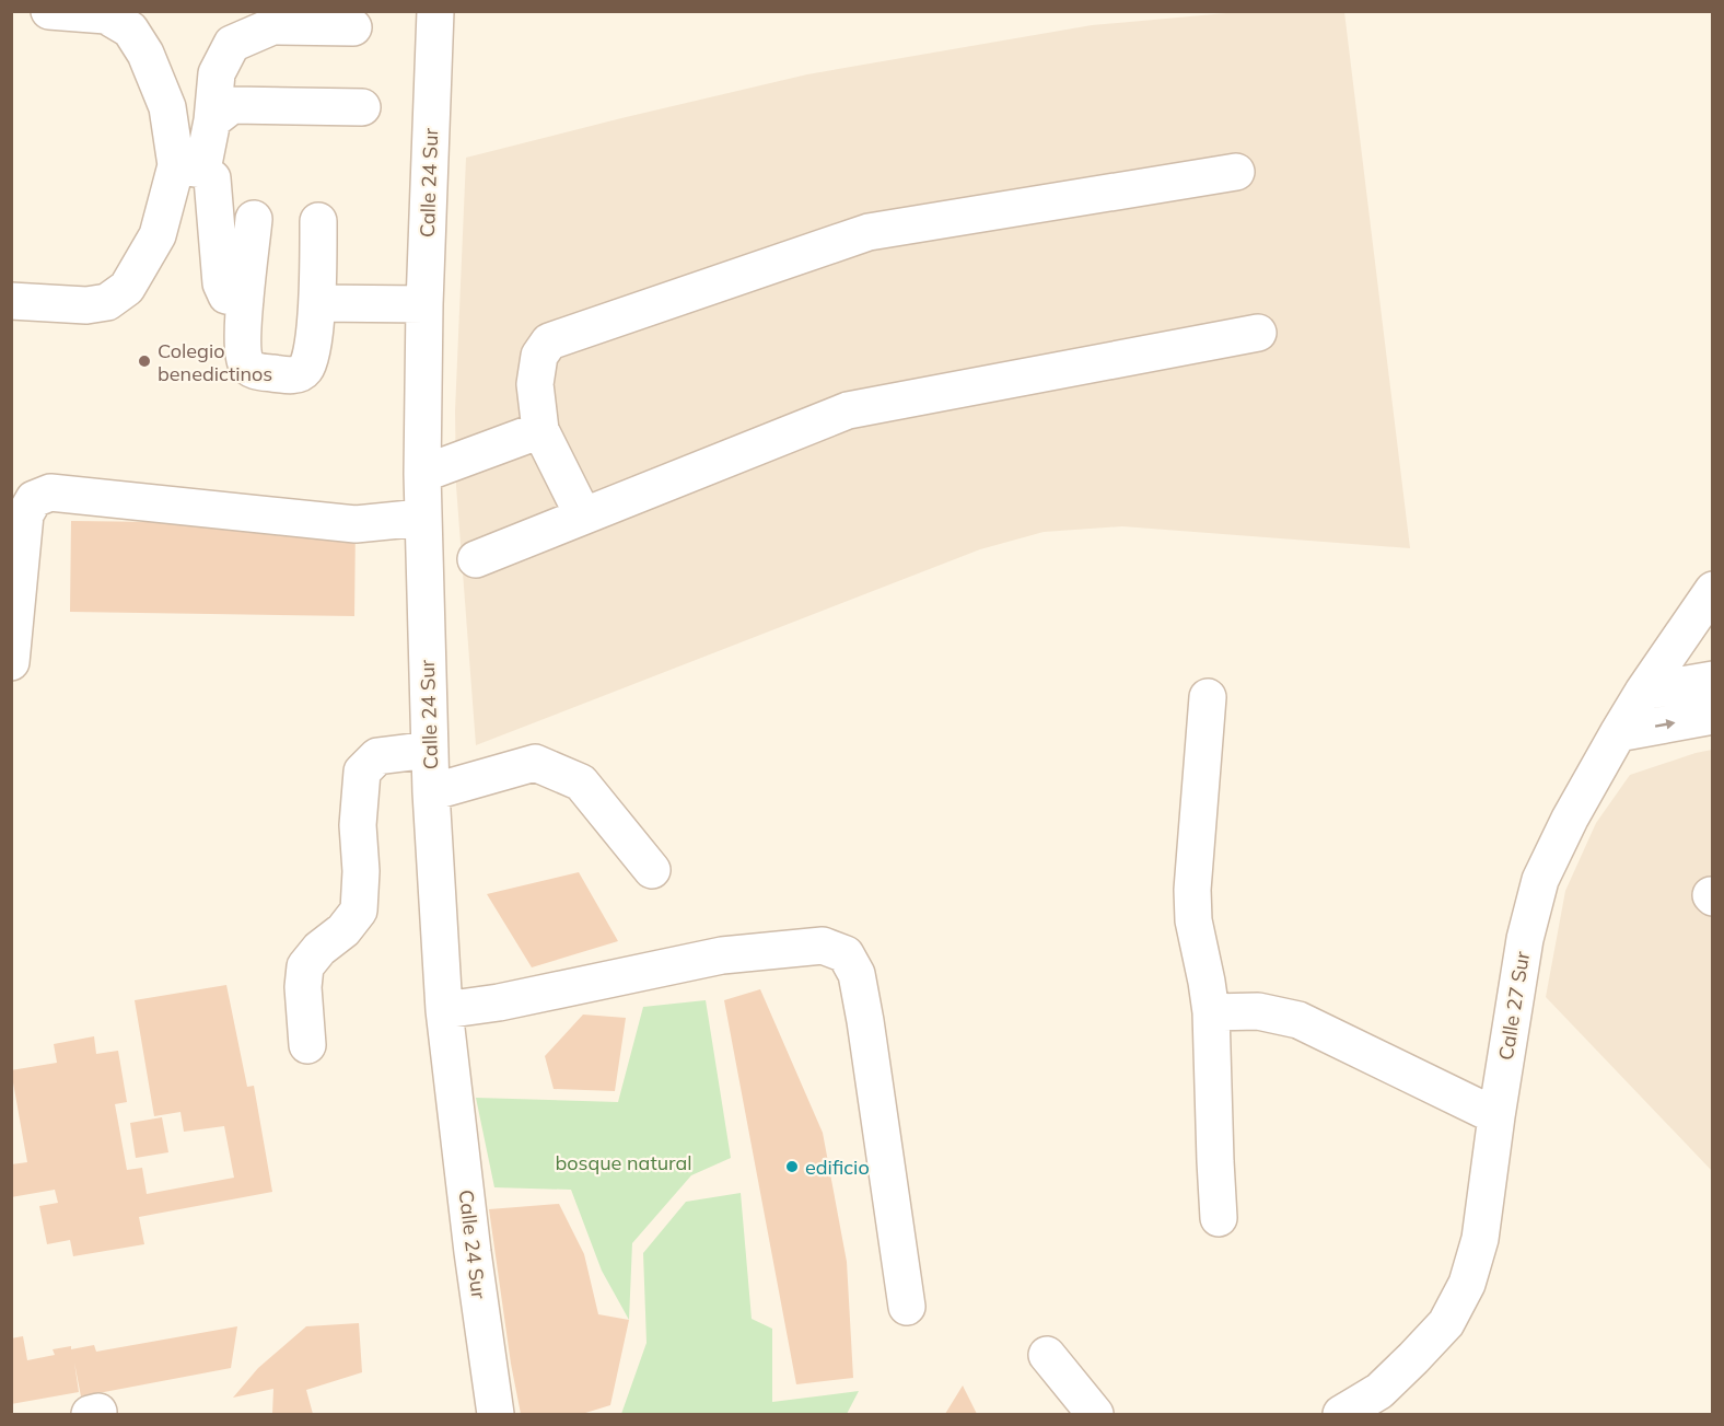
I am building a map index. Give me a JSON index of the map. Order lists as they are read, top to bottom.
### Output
{
  "streets": {
    "street": ["Calle 24 Sur", "Calle 27 Sur"]
  },
  "parks": ["bosque natural"],
  "places": ["Colegio benedictinos", "edificio"]
}
